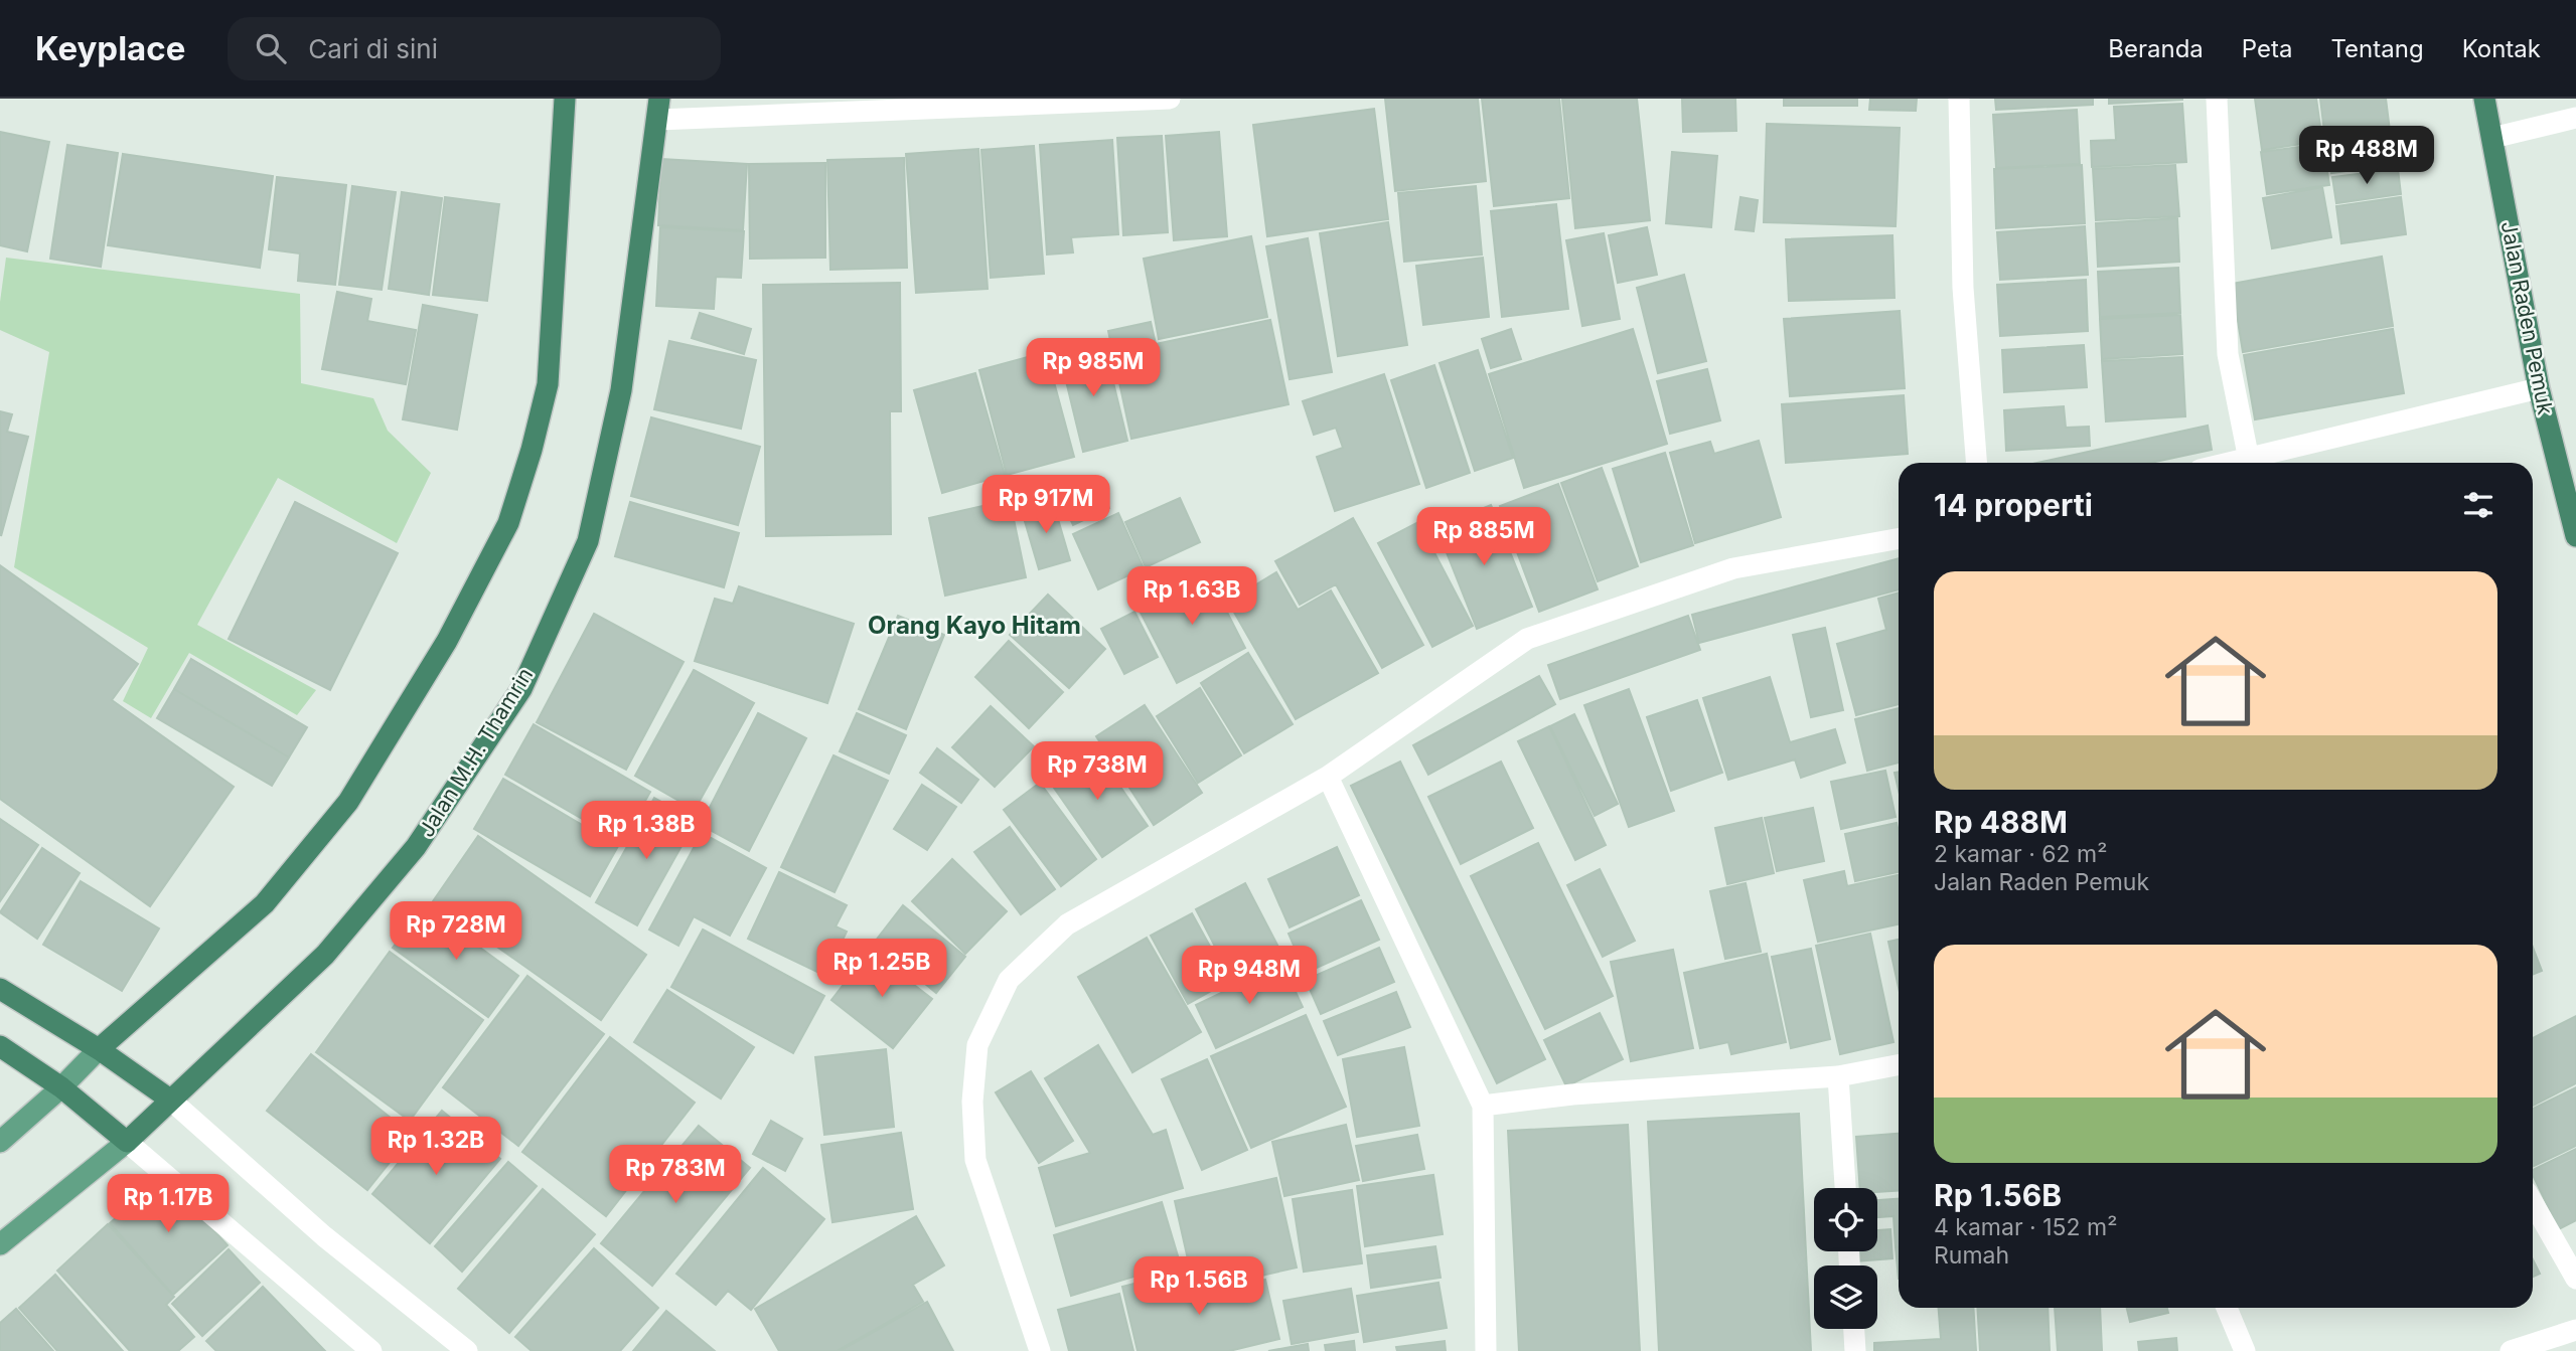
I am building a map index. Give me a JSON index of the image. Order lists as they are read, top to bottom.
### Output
{
  "streets": {
    "highway": ["Jalan Raden Pemuk", "Jalan M.H. Thamrin"]
  },
  "districts": ["Orang Kayo Hitam"],
  "page": {
    "header": "Keyplace",
    "search": "Cari di sini",
    "nav": [
      "Beranda",
      "Peta",
      "Tentang",
      "Kontak"
    ],
    "price": [
      "Rp 488M",
      "Rp 985M",
      "Rp 917M",
      "Rp 885M",
      "Rp 1.63B",
      "Rp 738M",
      "Rp 1.38B",
      "Rp 728M",
      "Rp 1.25B",
      "Rp 948M",
      "Rp 1.32B",
      "Rp 783M",
      "Rp 1.17B",
      "Rp 1.56B"
    ],
    "heading": "14 properti",
    "list": [
      {
        "name": "Rp 488M",
        "note": "2 kamar · 62 m² · Jalan Raden Pemuk"
      },
      {
        "name": "Rp 1.56B",
        "note": "4 kamar · 152 m² · Rumah"
      }
    ]
  }
}
